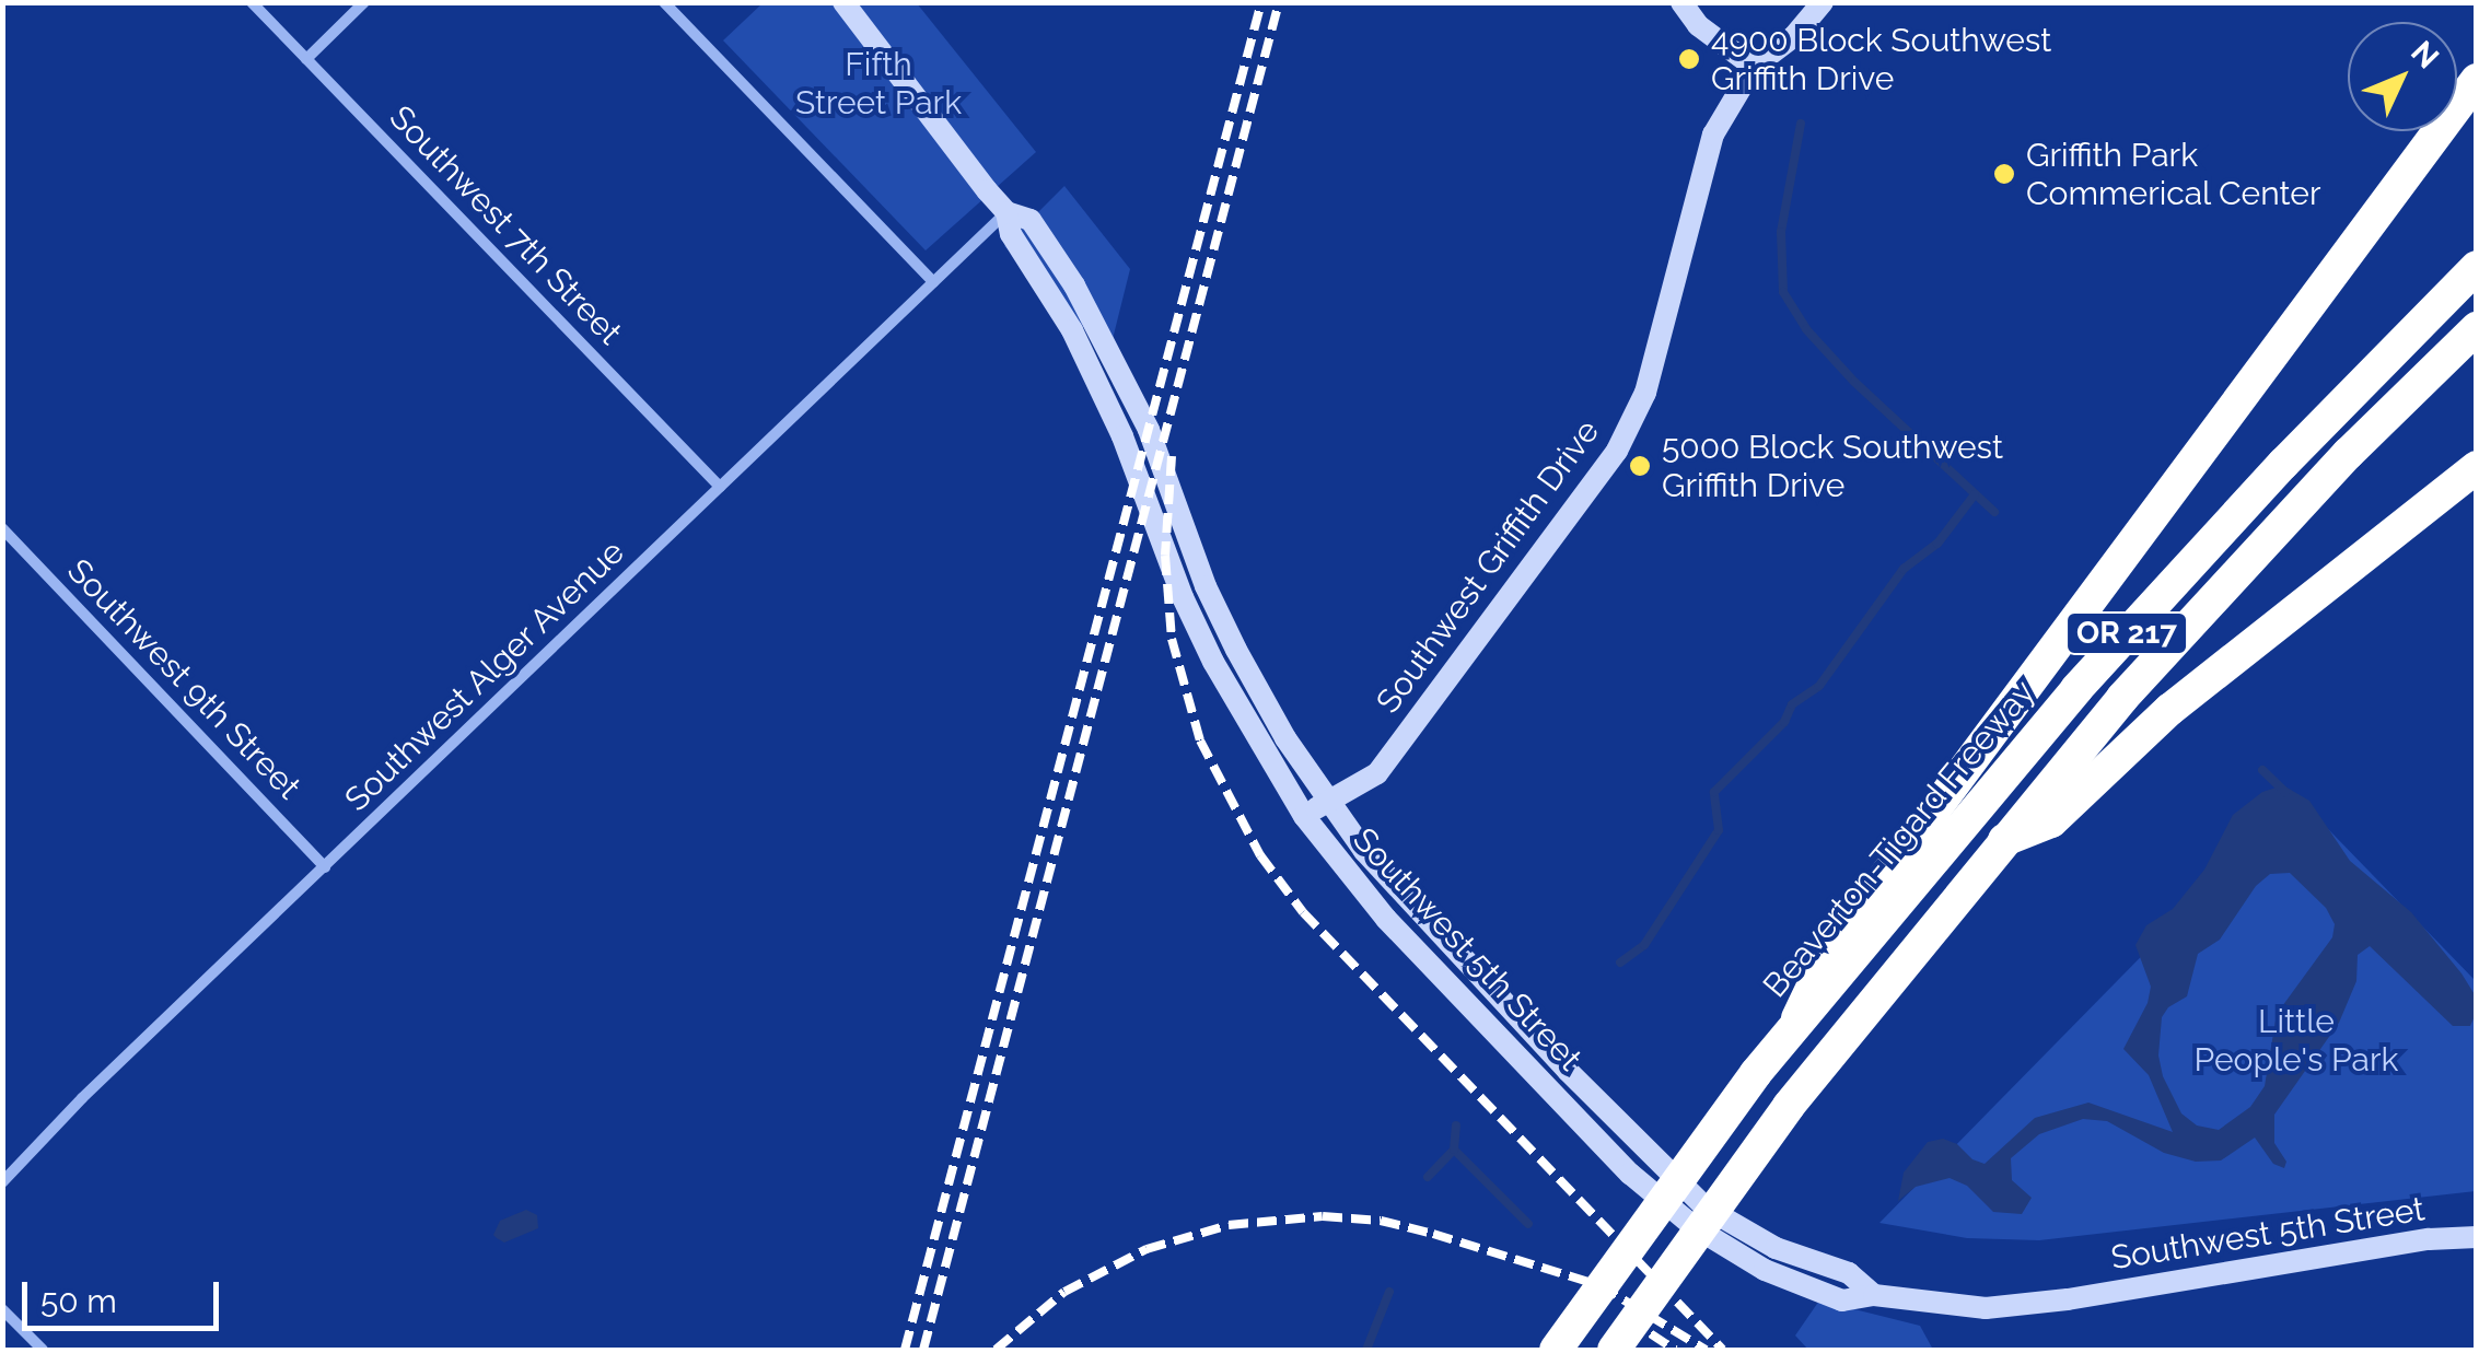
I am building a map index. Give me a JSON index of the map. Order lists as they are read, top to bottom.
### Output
{
  "streets": {
    "highway": ["OR 217", "Beaverton-Tigard Freeway"],
    "street": [
      "Southwest 7th Street",
      "Southwest Griffith Drive",
      "Southwest Alger Avenue",
      "Southwest 9th Street",
      "Southwest 5th Street"
    ]
  },
  "crossings": [
    ["Southwest 7th Street", "Southwest Alger Avenue"],
    ["Southwest Griffith Drive", "Southwest 5th Street"],
    ["Southwest Alger Avenue", "Southwest 9th Street"],
    ["Southwest Alger Avenue", "Southwest 5th Street"]
  ],
  "parks": ["Fifth Street Park", "Little People's Park"],
  "places": ["4900 Block Southwest Griffith Drive", "Griffith Park Commerical Center", "5000 Block Southwest Griffith Drive"],
  "scale_bar": "50 m",
  "north": "top right"
}
